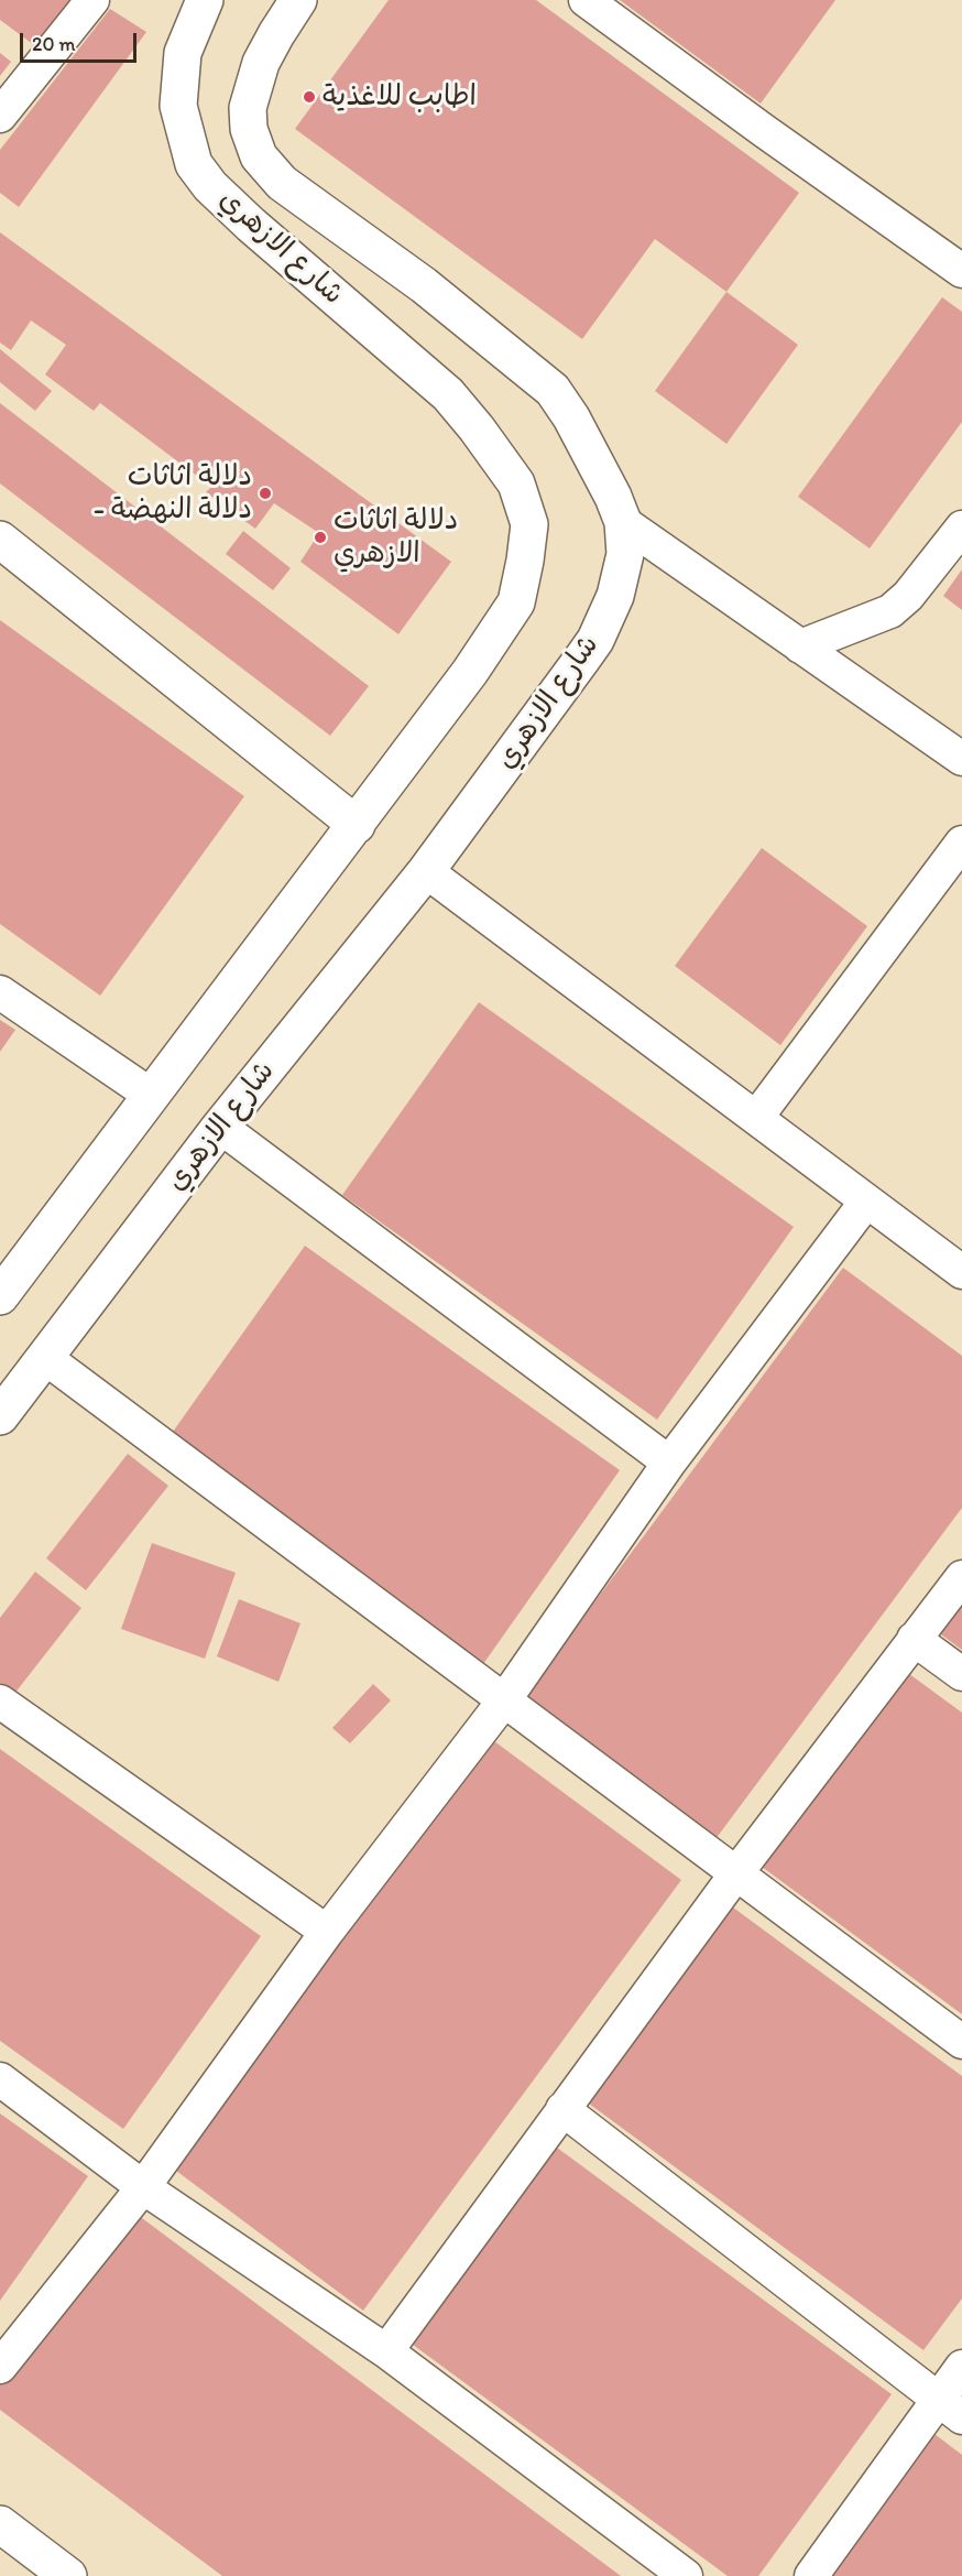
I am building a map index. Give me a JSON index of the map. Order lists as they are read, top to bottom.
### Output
{
  "streets": {
    "street": ["شارع الازهري"]
  },
  "places": ["اطابب للاغذية", "دلالة اثاثات - دلالة النهضة", "دلالة اثاثات الازهري"],
  "scale_bar": "20 m"
}
